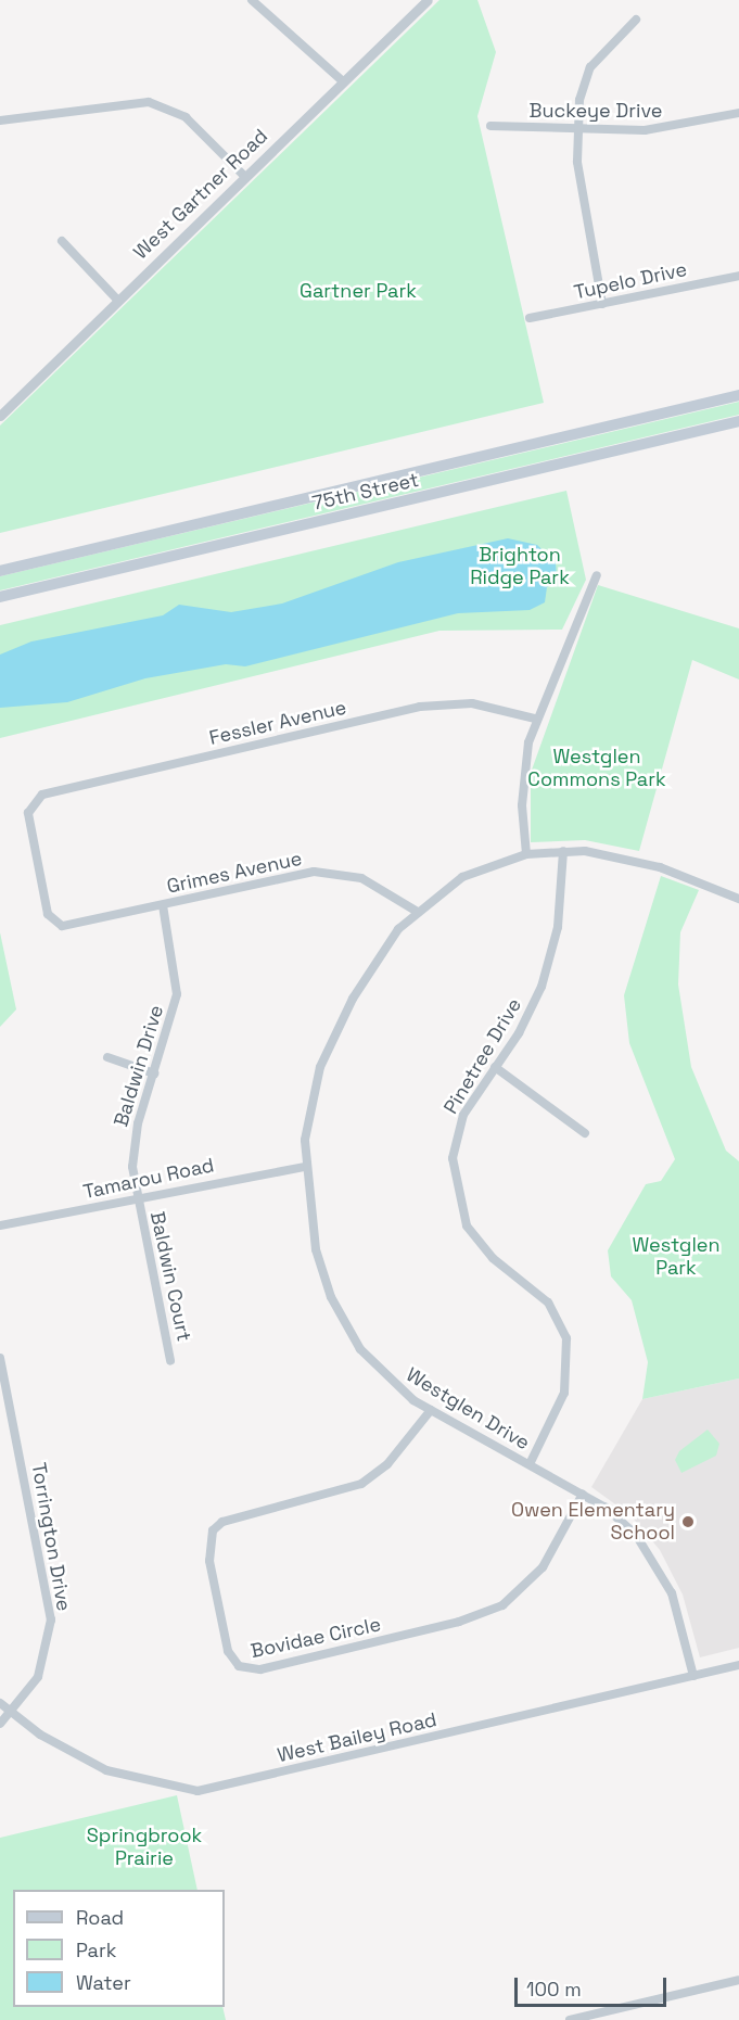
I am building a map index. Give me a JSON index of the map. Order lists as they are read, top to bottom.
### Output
{
  "streets": {
    "main road": ["75th Street"],
    "street": [
      "Buckeye Drive",
      "West Gartner Road",
      "Tupelo Drive",
      "Fessler Avenue",
      "Grimes Avenue",
      "Pinetree Drive",
      "Baldwin Drive",
      "Tamarou Road",
      "Baldwin Court",
      "Westglen Drive",
      "Torrington Drive",
      "Bovidae Circle",
      "West Bailey Road"
    ]
  },
  "crossings": [
    ["Fessler Avenue", "Grimes Avenue"],
    ["Grimes Avenue", "Baldwin Drive"],
    ["Grimes Avenue", "Westglen Drive"],
    ["Pinetree Drive", "Westglen Drive"],
    ["Baldwin Drive", "Tamarou Road"],
    ["Baldwin Drive", "Baldwin Court"],
    ["Tamarou Road", "Baldwin Court"],
    ["Tamarou Road", "Westglen Drive"],
    ["Westglen Drive", "Bovidae Circle"],
    ["Westglen Drive", "West Bailey Road"],
    ["Torrington Drive", "West Bailey Road"]
  ],
  "parks": [
    "Gartner Park",
    "Brighton Ridge Park",
    "Westglen Commons Park",
    "Westglen Park",
    "Springbrook Prairie"
  ],
  "places": ["Owen Elementary School"],
  "legend": ["Road", "Park", "Water"],
  "scale_bar": "100 m"
}
